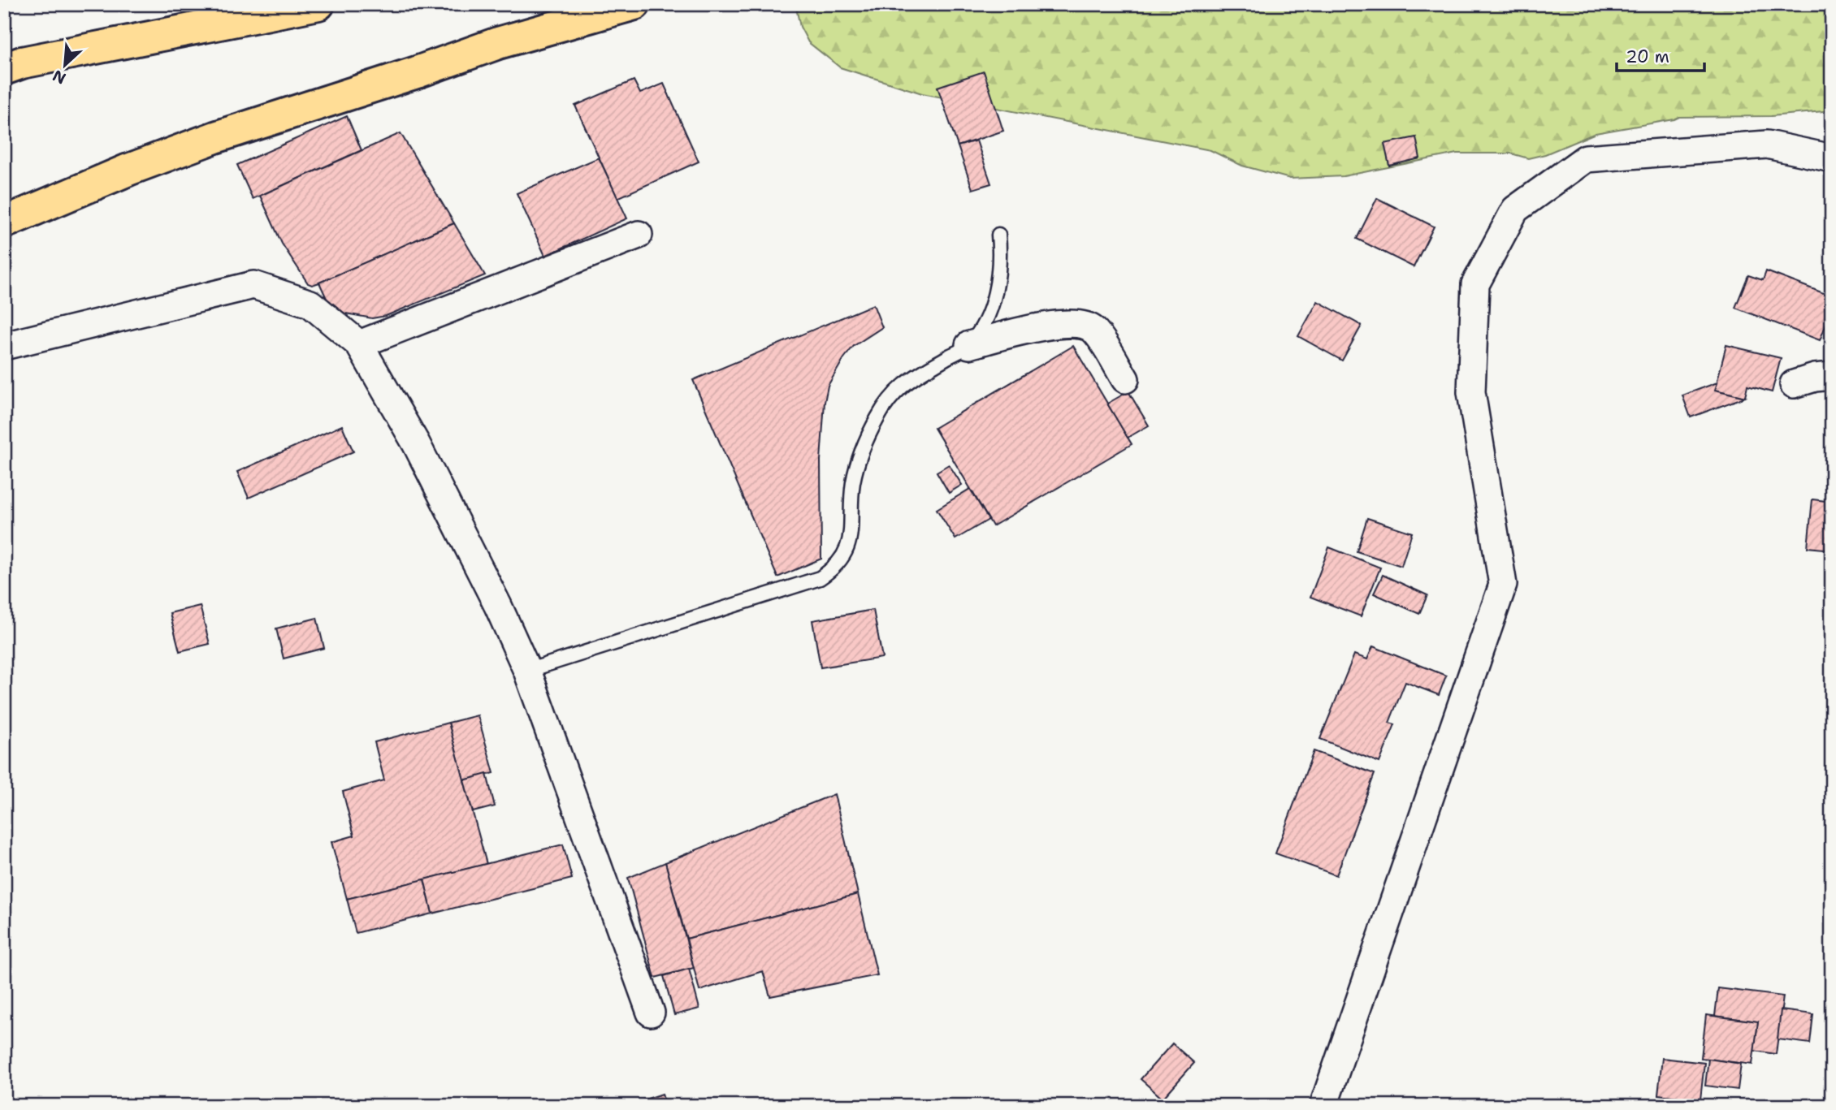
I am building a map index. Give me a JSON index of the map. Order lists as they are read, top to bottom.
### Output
{
  "scale_bar": "20 m",
  "north": "bottom left"
}
